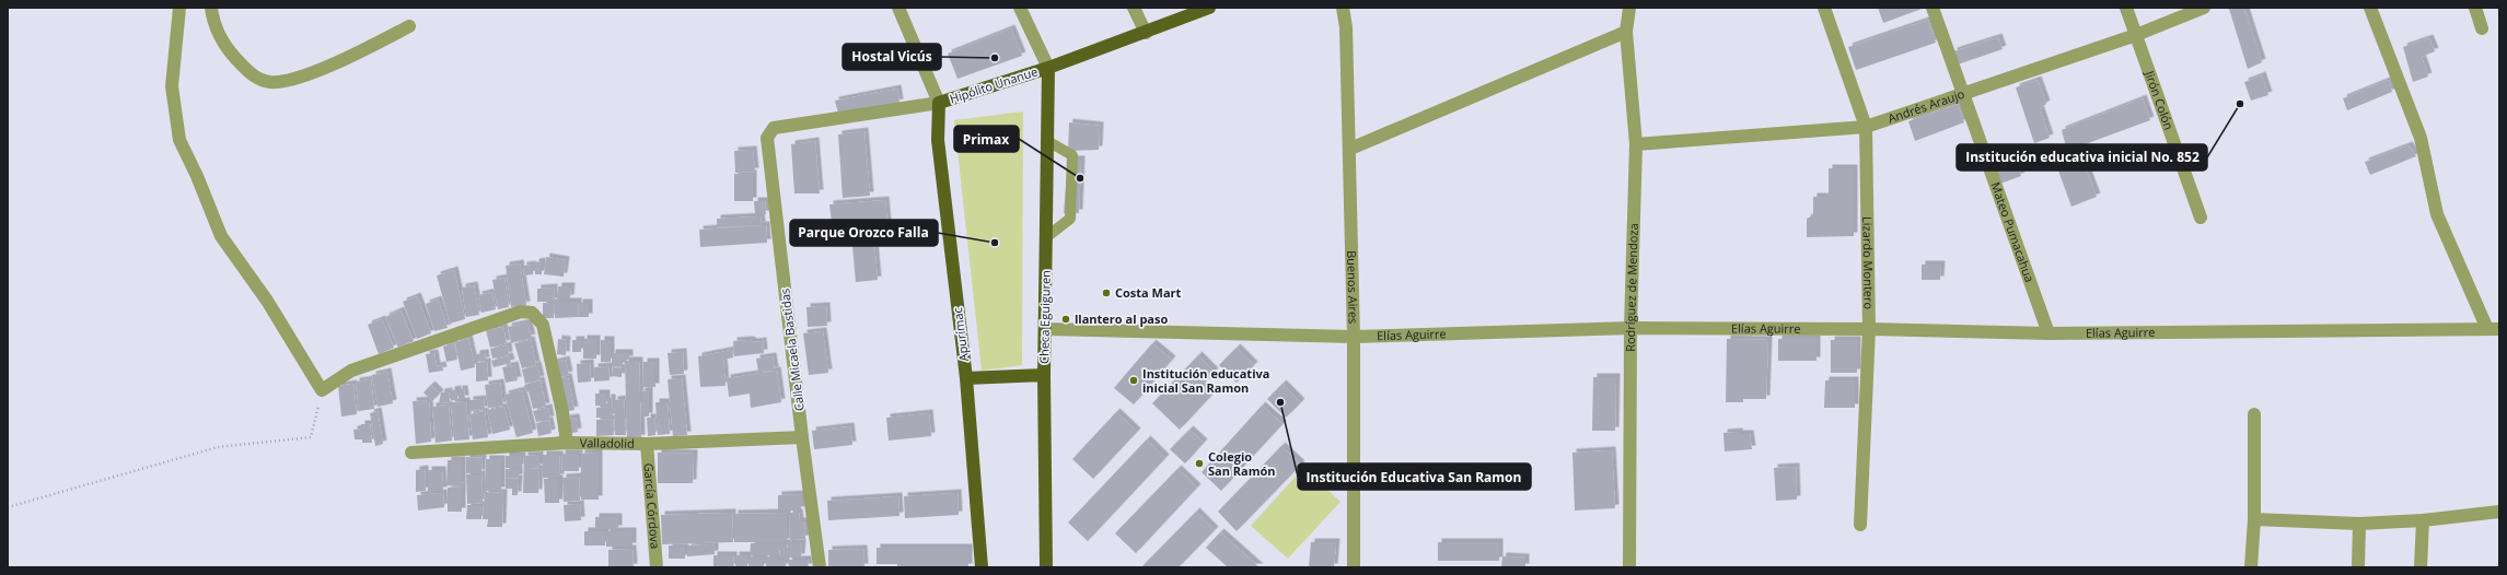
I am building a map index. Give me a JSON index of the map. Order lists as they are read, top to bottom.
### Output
{
  "streets": {
    "main road": ["Hipólito Unanue", "Checa Eguiguren", "Apurímac"],
    "street": [
      "Jirón Colón",
      "Andrés Araujo",
      "Mateo Pumacahua",
      "Lizardo Montero",
      "Buenos Aires",
      "Rodríguez de Mendoza",
      "Elías Aguirre",
      "Calle Micaela Bastidas",
      "Valladolid",
      "García Córdova"
    ]
  },
  "crossings": [
    ["Hipólito Unanue", "Checa Eguiguren"],
    ["Hipólito Unanue", "Apurímac"],
    ["Hipólito Unanue", "Calle Micaela Bastidas"],
    ["Jirón Colón", "Andrés Araujo"],
    ["Andrés Araujo", "Mateo Pumacahua"],
    ["Andrés Araujo", "Lizardo Montero"],
    ["Andrés Araujo", "Rodríguez de Mendoza"],
    ["Mateo Pumacahua", "Elías Aguirre"],
    ["Lizardo Montero", "Elías Aguirre"],
    ["Buenos Aires", "Elías Aguirre"],
    ["Rodríguez de Mendoza", "Elías Aguirre"],
    ["Checa Eguiguren", "Elías Aguirre"],
    ["Calle Micaela Bastidas", "Valladolid"],
    ["Valladolid", "García Córdova"]
  ],
  "places": [
    "Hostal Vicús",
    "Institución educativa inicial No. 852",
    "Primax",
    "Parque Orozco Falla",
    "Costa Mart",
    "llantero al paso",
    "Institución educativa inicial San Ramon",
    "Institución Educativa San Ramon",
    "Colegio San Ramón"
  ]
}
